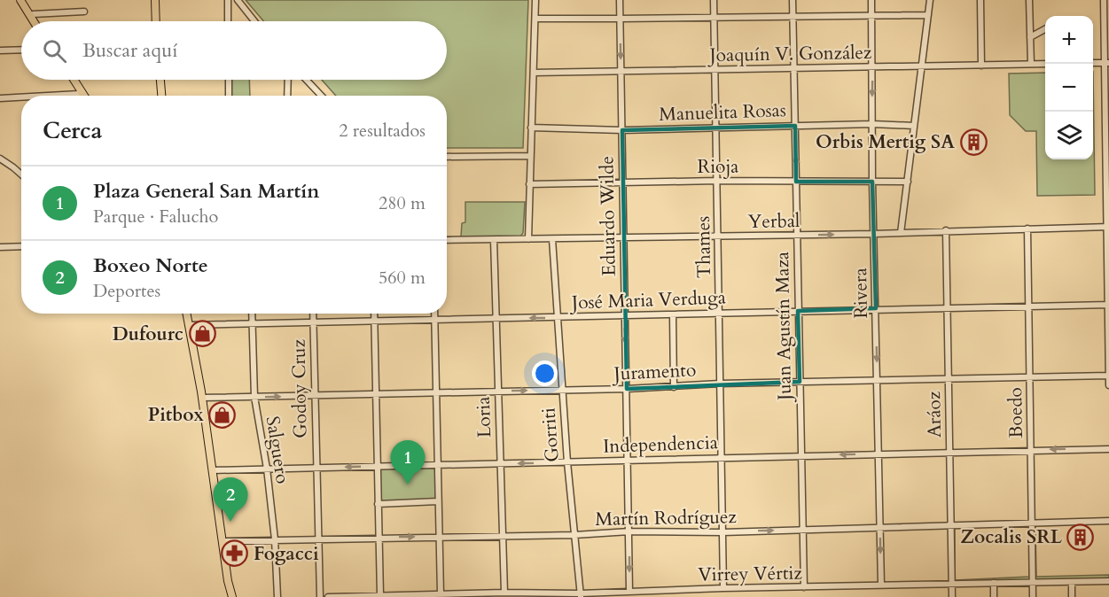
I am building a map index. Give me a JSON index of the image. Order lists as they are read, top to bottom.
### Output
{
  "streets": {
    "street": [
      "Joaquín V. González",
      "Manuelita Rosas",
      "Rioja",
      "Eduardo Wilde",
      "Yerbal",
      "Thames",
      "Rivera",
      "José Maria Verduga",
      "Juan Agustín Maza",
      "Juramento",
      "Godoy Cruz",
      "Boedo",
      "Aráoz",
      "Loria",
      "Gorriti",
      "Independencia",
      "Salguero",
      "Martín Rodríguez",
      "Virrey Vértiz"
    ]
  },
  "crossings": [
    ["Joaquín V. González", "Eduardo Wilde"],
    ["Joaquín V. González", "Thames"],
    ["Joaquín V. González", "Rivera"],
    ["Joaquín V. González", "Juan Agustín Maza"],
    ["Manuelita Rosas", "Eduardo Wilde"],
    ["Manuelita Rosas", "Thames"],
    ["Manuelita Rosas", "Rivera"],
    ["Manuelita Rosas", "Juan Agustín Maza"],
    ["Rioja", "Eduardo Wilde"],
    ["Rioja", "Thames"],
    ["Rioja", "Rivera"],
    ["Rioja", "Juan Agustín Maza"],
    ["Eduardo Wilde", "Yerbal"],
    ["Eduardo Wilde", "José Maria Verduga"],
    ["Eduardo Wilde", "Juramento"],
    ["Eduardo Wilde", "Independencia"],
    ["Eduardo Wilde", "Martín Rodríguez"],
    ["Eduardo Wilde", "Virrey Vértiz"],
    ["Yerbal", "Thames"],
    ["Yerbal", "Rivera"],
    ["Yerbal", "Juan Agustín Maza"],
    ["Yerbal", "Boedo"],
    ["Yerbal", "Aráoz"],
    ["Yerbal", "Loria"],
    ["Yerbal", "Gorriti"],
    ["Thames", "José Maria Verduga"],
    ["Thames", "Juramento"],
    ["Thames", "Independencia"],
    ["Thames", "Martín Rodríguez"],
    ["Thames", "Virrey Vértiz"],
    ["Rivera", "José Maria Verduga"],
    ["Rivera", "Juramento"],
    ["Rivera", "Independencia"],
    ["Rivera", "Martín Rodríguez"],
    ["Rivera", "Virrey Vértiz"],
    ["José Maria Verduga", "Juan Agustín Maza"],
    ["José Maria Verduga", "Godoy Cruz"],
    ["José Maria Verduga", "Boedo"],
    ["José Maria Verduga", "Aráoz"],
    ["José Maria Verduga", "Loria"],
    ["José Maria Verduga", "Gorriti"],
    ["José Maria Verduga", "Salguero"],
    ["Juan Agustín Maza", "Juramento"],
    ["Juan Agustín Maza", "Independencia"],
    ["Juan Agustín Maza", "Martín Rodríguez"],
    ["Juan Agustín Maza", "Virrey Vértiz"],
    ["Juramento", "Godoy Cruz"],
    ["Juramento", "Boedo"],
    ["Juramento", "Aráoz"],
    ["Juramento", "Loria"],
    ["Juramento", "Gorriti"],
    ["Juramento", "Salguero"],
    ["Godoy Cruz", "Independencia"],
    ["Godoy Cruz", "Martín Rodríguez"],
    ["Boedo", "Independencia"],
    ["Boedo", "Martín Rodríguez"],
    ["Boedo", "Virrey Vértiz"],
    ["Aráoz", "Independencia"],
    ["Aráoz", "Martín Rodríguez"],
    ["Aráoz", "Virrey Vértiz"],
    ["Loria", "Independencia"],
    ["Loria", "Martín Rodríguez"],
    ["Loria", "Virrey Vértiz"],
    ["Gorriti", "Independencia"],
    ["Gorriti", "Martín Rodríguez"],
    ["Gorriti", "Virrey Vértiz"],
    ["Independencia", "Salguero"],
    ["Salguero", "Martín Rodríguez"]
  ],
  "places": {
    "building": ["Orbis Mertig SA", "Zocalis SRL"],
    "shop": ["Dufourc", "Pitbox"],
    "pharmacy": ["Fogacci"]
  },
  "page": {
    "map_buttons": ["+", "−"],
    "search": "Buscar aquí",
    "heading": ["Cerca", "2 resultados"],
    "list": [
      {
        "mark": "1",
        "name": "Plaza General San Martín",
        "note": "Parque · Falucho",
        "value": "280 m"
      },
      {
        "mark": "2",
        "name": "Boxeo Norte",
        "note": "Deportes",
        "value": "560 m"
      }
    ],
    "pins": ["1", "2"]
  }
}
